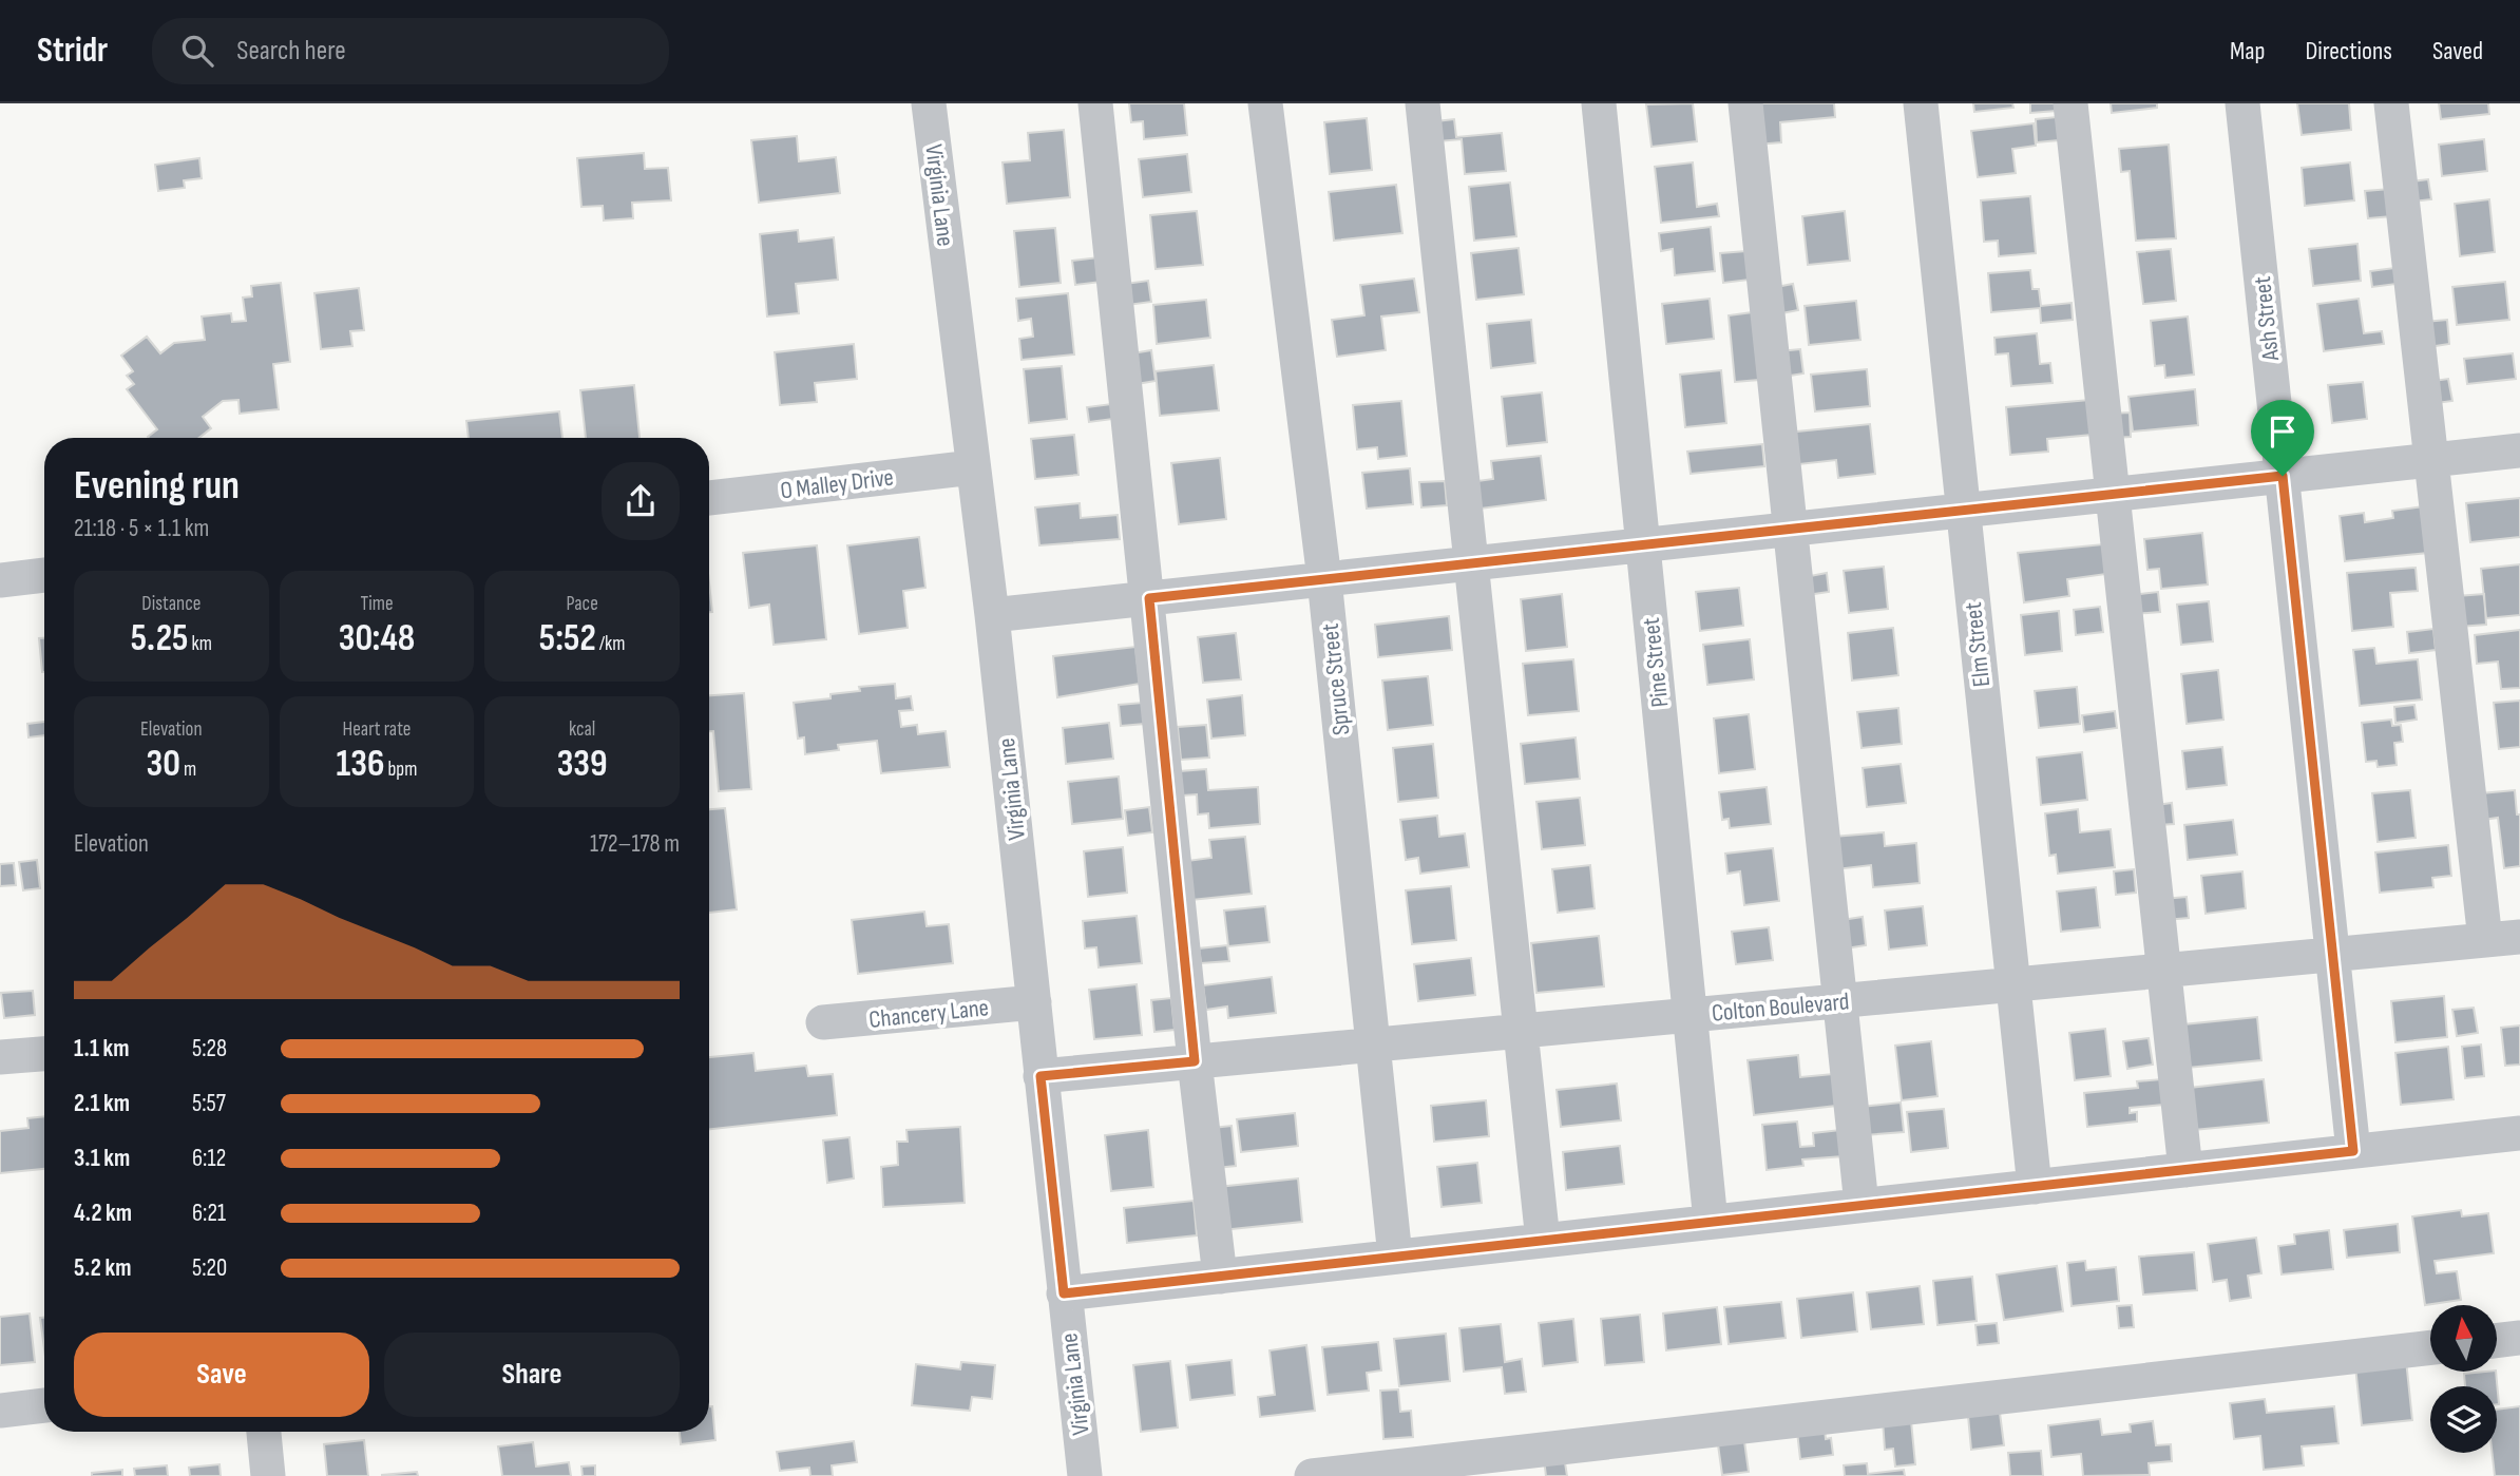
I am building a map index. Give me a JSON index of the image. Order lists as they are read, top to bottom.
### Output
{
  "streets": {
    "street": [
      "Virginia Lane",
      "Ash Street",
      "O Malley Drive",
      "Elm Street",
      "Pine Street",
      "Spruce Street",
      "Colton Boulevard",
      "Chancery Lane"
    ]
  },
  "crossings": [
    ["Virginia Lane", "O Malley Drive"],
    ["Virginia Lane", "Colton Boulevard"],
    ["Virginia Lane", "Chancery Lane"],
    ["Ash Street", "Colton Boulevard"],
    ["Elm Street", "Colton Boulevard"],
    ["Pine Street", "Colton Boulevard"],
    ["Spruce Street", "Colton Boulevard"]
  ],
  "north": "top",
  "page": {
    "header": "Stridr",
    "search": "Search here",
    "nav": ["Map", "Directions", "Saved"],
    "heading": ["Evening run", "21:18 · 5 × 1.1 km"],
    "stats": [
      ["Distance", "5.25 km"],
      ["Time", "30:48"],
      ["Pace", "5:52 /km"],
      ["Elevation", "30 m"],
      ["Heart rate", "136 bpm"],
      ["kcal", "339"]
    ],
    "chart": ["Elevation", "172–178 m"],
    "list": [
      {
        "name": "1.1 km",
        "note": "5:28"
      },
      {
        "name": "2.1 km",
        "note": "5:57"
      },
      {
        "name": "3.1 km",
        "note": "6:12"
      },
      {
        "name": "4.2 km",
        "note": "6:21"
      },
      {
        "name": "5.2 km",
        "note": "5:20"
      }
    ],
    "buttons": ["Save", "Share"]
  }
}
